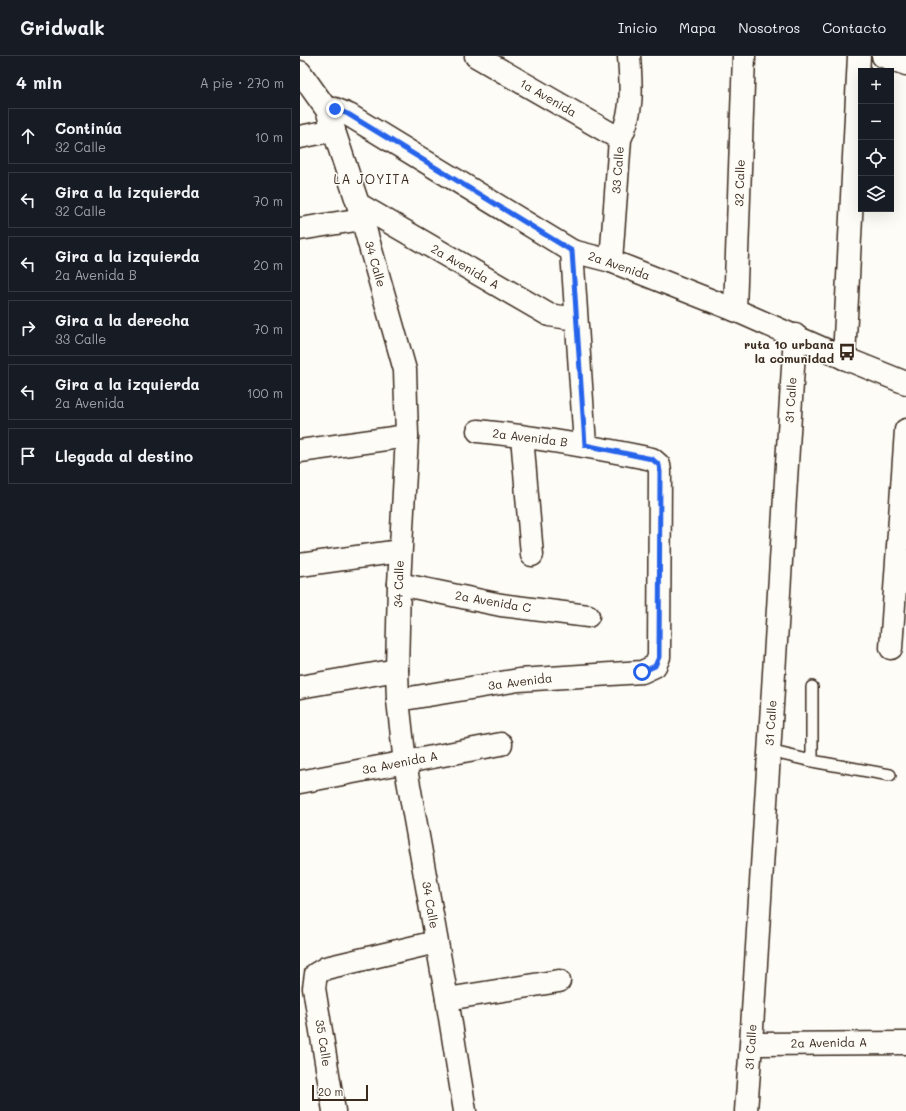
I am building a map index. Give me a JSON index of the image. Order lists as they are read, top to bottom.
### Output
{
  "streets": {
    "street": [
      "1a Avenida",
      "33 Calle",
      "32 Calle",
      "34 Calle",
      "2a Avenida",
      "2a Avenida A",
      "31 Calle",
      "2a Avenida B",
      "2a Avenida C",
      "3a Avenida",
      "3a Avenida A",
      "35 Calle"
    ]
  },
  "crossings": [
    ["1a Avenida", "33 Calle"],
    ["33 Calle", "2a Avenida"],
    ["32 Calle", "2a Avenida"],
    ["34 Calle", "2a Avenida"],
    ["34 Calle", "2a Avenida A"],
    ["34 Calle", "2a Avenida C"],
    ["34 Calle", "3a Avenida"],
    ["34 Calle", "3a Avenida A"],
    ["2a Avenida", "31 Calle"],
    ["2a Avenida A", "31 Calle"],
    ["2a Avenida B", "3a Avenida"]
  ],
  "districts": ["LA JOYITA"],
  "places": {
    "bus stop": ["ruta 10 urbana la comunidad"]
  },
  "scale_bar": "20 m",
  "page": {
    "header": "Gridwalk",
    "nav": [
      "Inicio",
      "Mapa",
      "Nosotros",
      "Contacto"
    ],
    "heading": ["4 min", "A pie · 270 m"],
    "map_buttons": ["+", "−"],
    "list": [
      ["Continúa", "32 Calle", "10 m"],
      ["Gira a la izquierda", "32 Calle", "70 m"],
      ["Gira a la izquierda", "2a Avenida B", "20 m"],
      ["Gira a la derecha", "33 Calle", "70 m"],
      ["Gira a la izquierda", "2a Avenida", "100 m"],
      "Llegada al destino"
    ],
    "scale": "20 m"
  }
}
